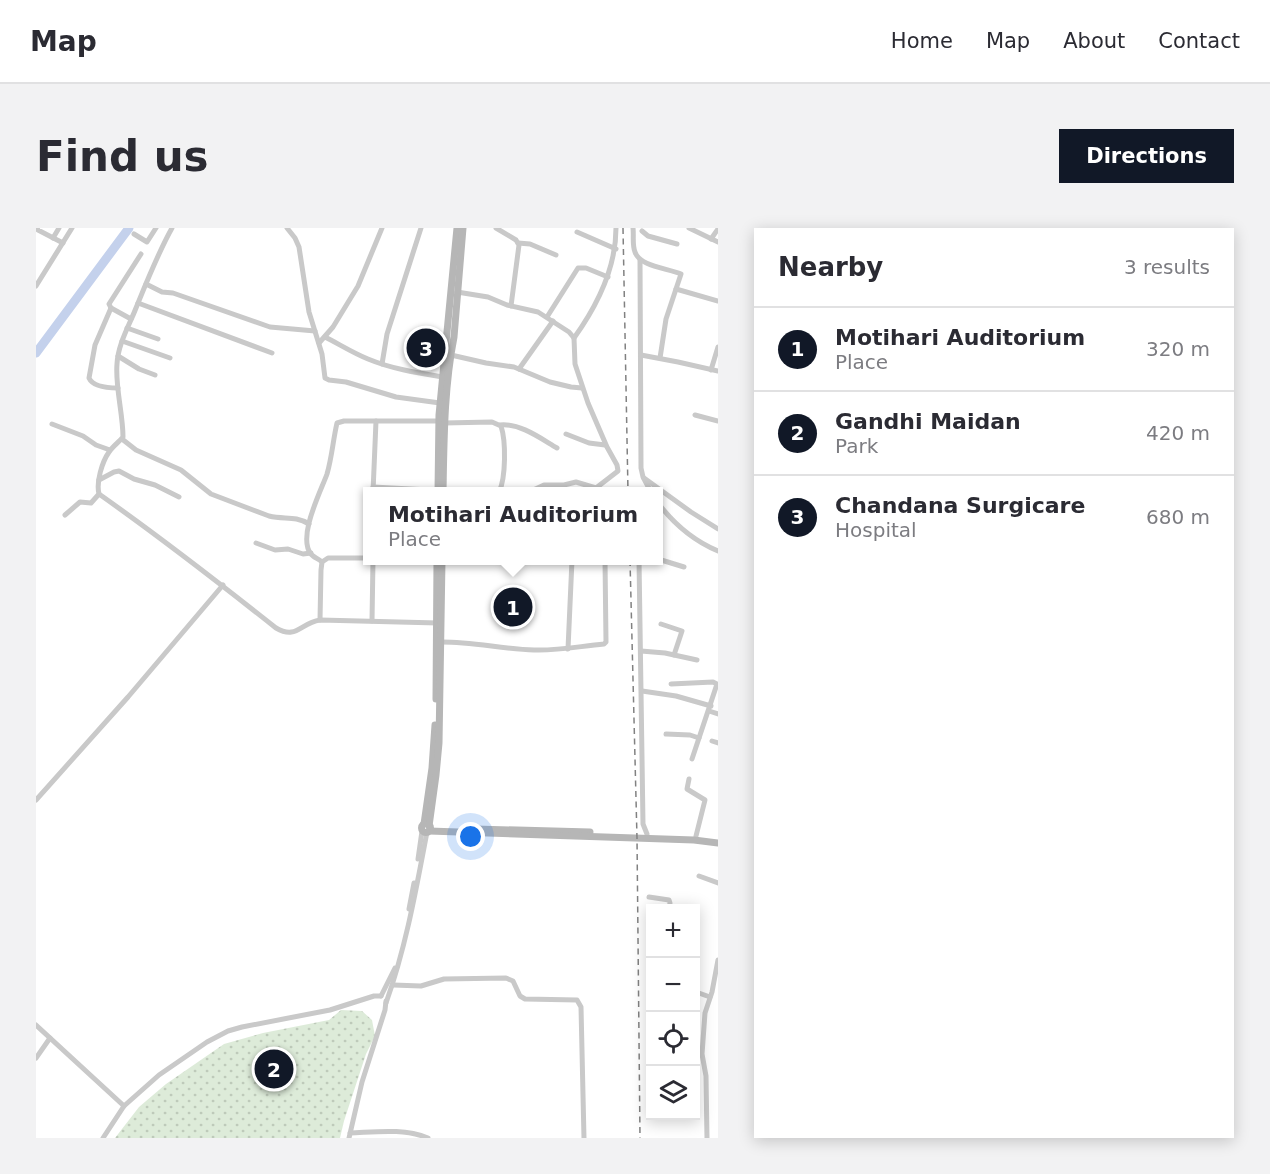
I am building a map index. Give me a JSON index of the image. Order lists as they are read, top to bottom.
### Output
{
  "page": {
    "header": "Map",
    "nav": [
      "Home",
      "Map",
      "About",
      "Contact"
    ],
    "buttons": "Directions",
    "title": "Find us",
    "heading": ["Nearby", "3 results"],
    "list": [
      {
        "mark": "1",
        "name": "Motihari Auditorium",
        "note": "Place",
        "value": "320 m"
      },
      {
        "mark": "2",
        "name": "Gandhi Maidan",
        "note": "Park",
        "value": "420 m"
      },
      {
        "mark": "3",
        "name": "Chandana Surgicare",
        "note": "Hospital",
        "value": "680 m"
      }
    ],
    "pins": ["3", "1", "2"],
    "popup": ["Motihari Auditorium", "Place"],
    "map_buttons": ["+", "−"]
  }
}
